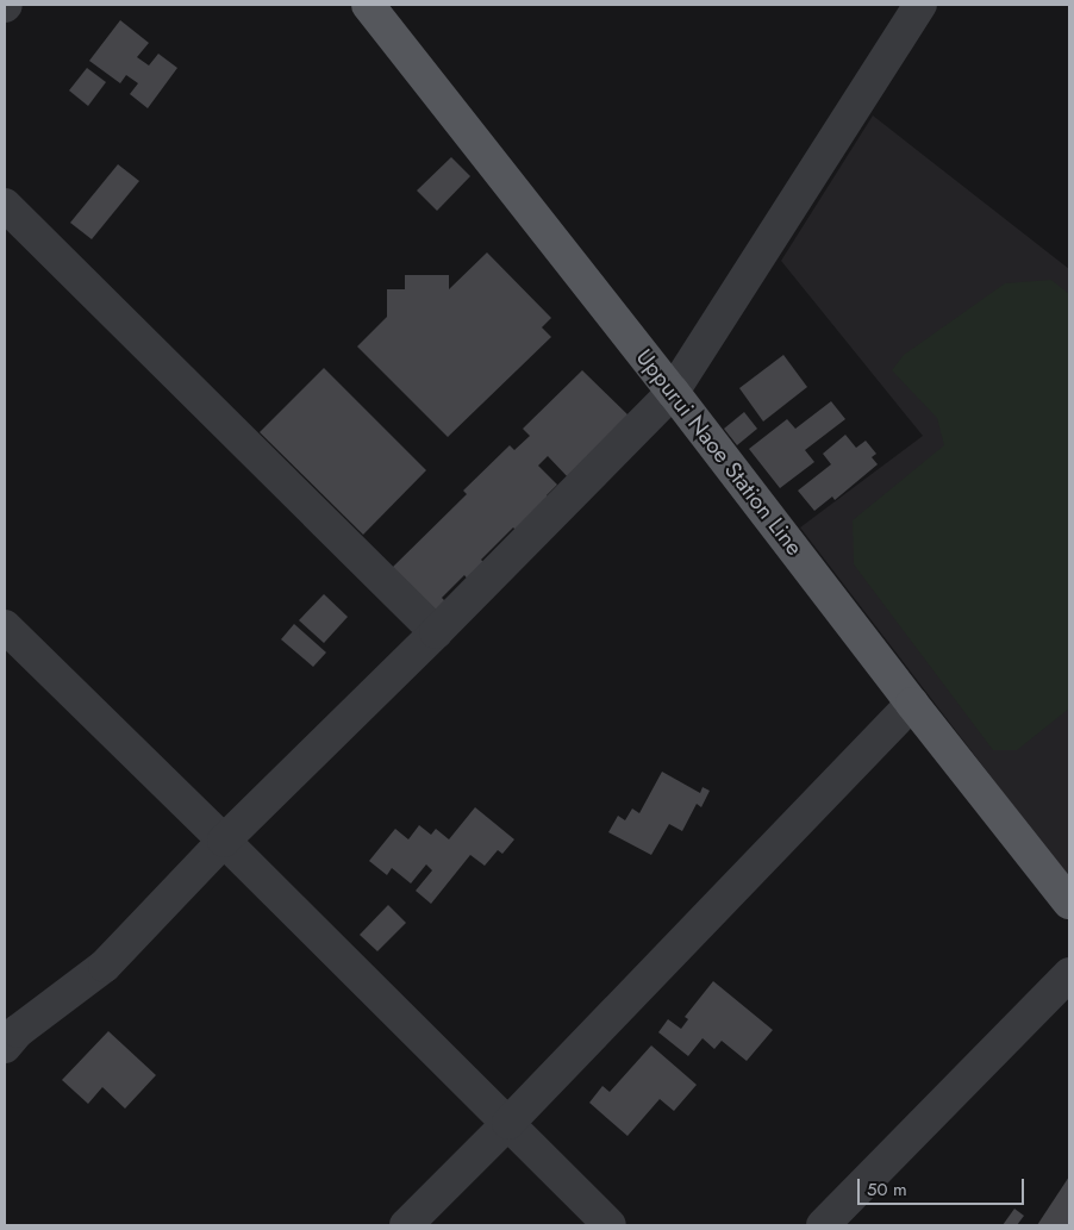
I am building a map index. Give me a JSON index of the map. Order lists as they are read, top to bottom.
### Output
{
  "streets": {
    "main road": ["Uppurui Naoe Station Line"]
  },
  "scale_bar": "50 m"
}
